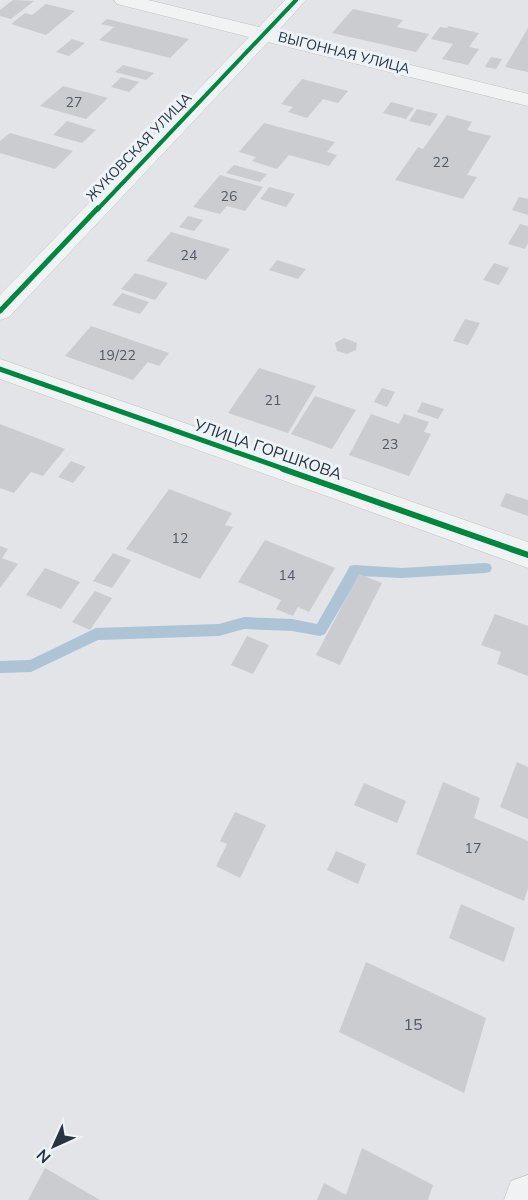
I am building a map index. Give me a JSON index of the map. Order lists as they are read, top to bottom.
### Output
{
  "streets": {
    "street": ["ВЫГОННАЯ УЛИЦА", "ЖУКОВСКАЯ УЛИЦА", "УЛИЦА ГОРШКОВА"]
  },
  "crossings": [
    ["ВЫГОННАЯ УЛИЦА", "ЖУКОВСКАЯ УЛИЦА"]
  ],
  "house_numbers": [
    "27",
    "22",
    "26",
    "24",
    "19/22",
    "21",
    "23",
    "12",
    "14",
    "17",
    "15"
  ],
  "north": "bottom left"
}
